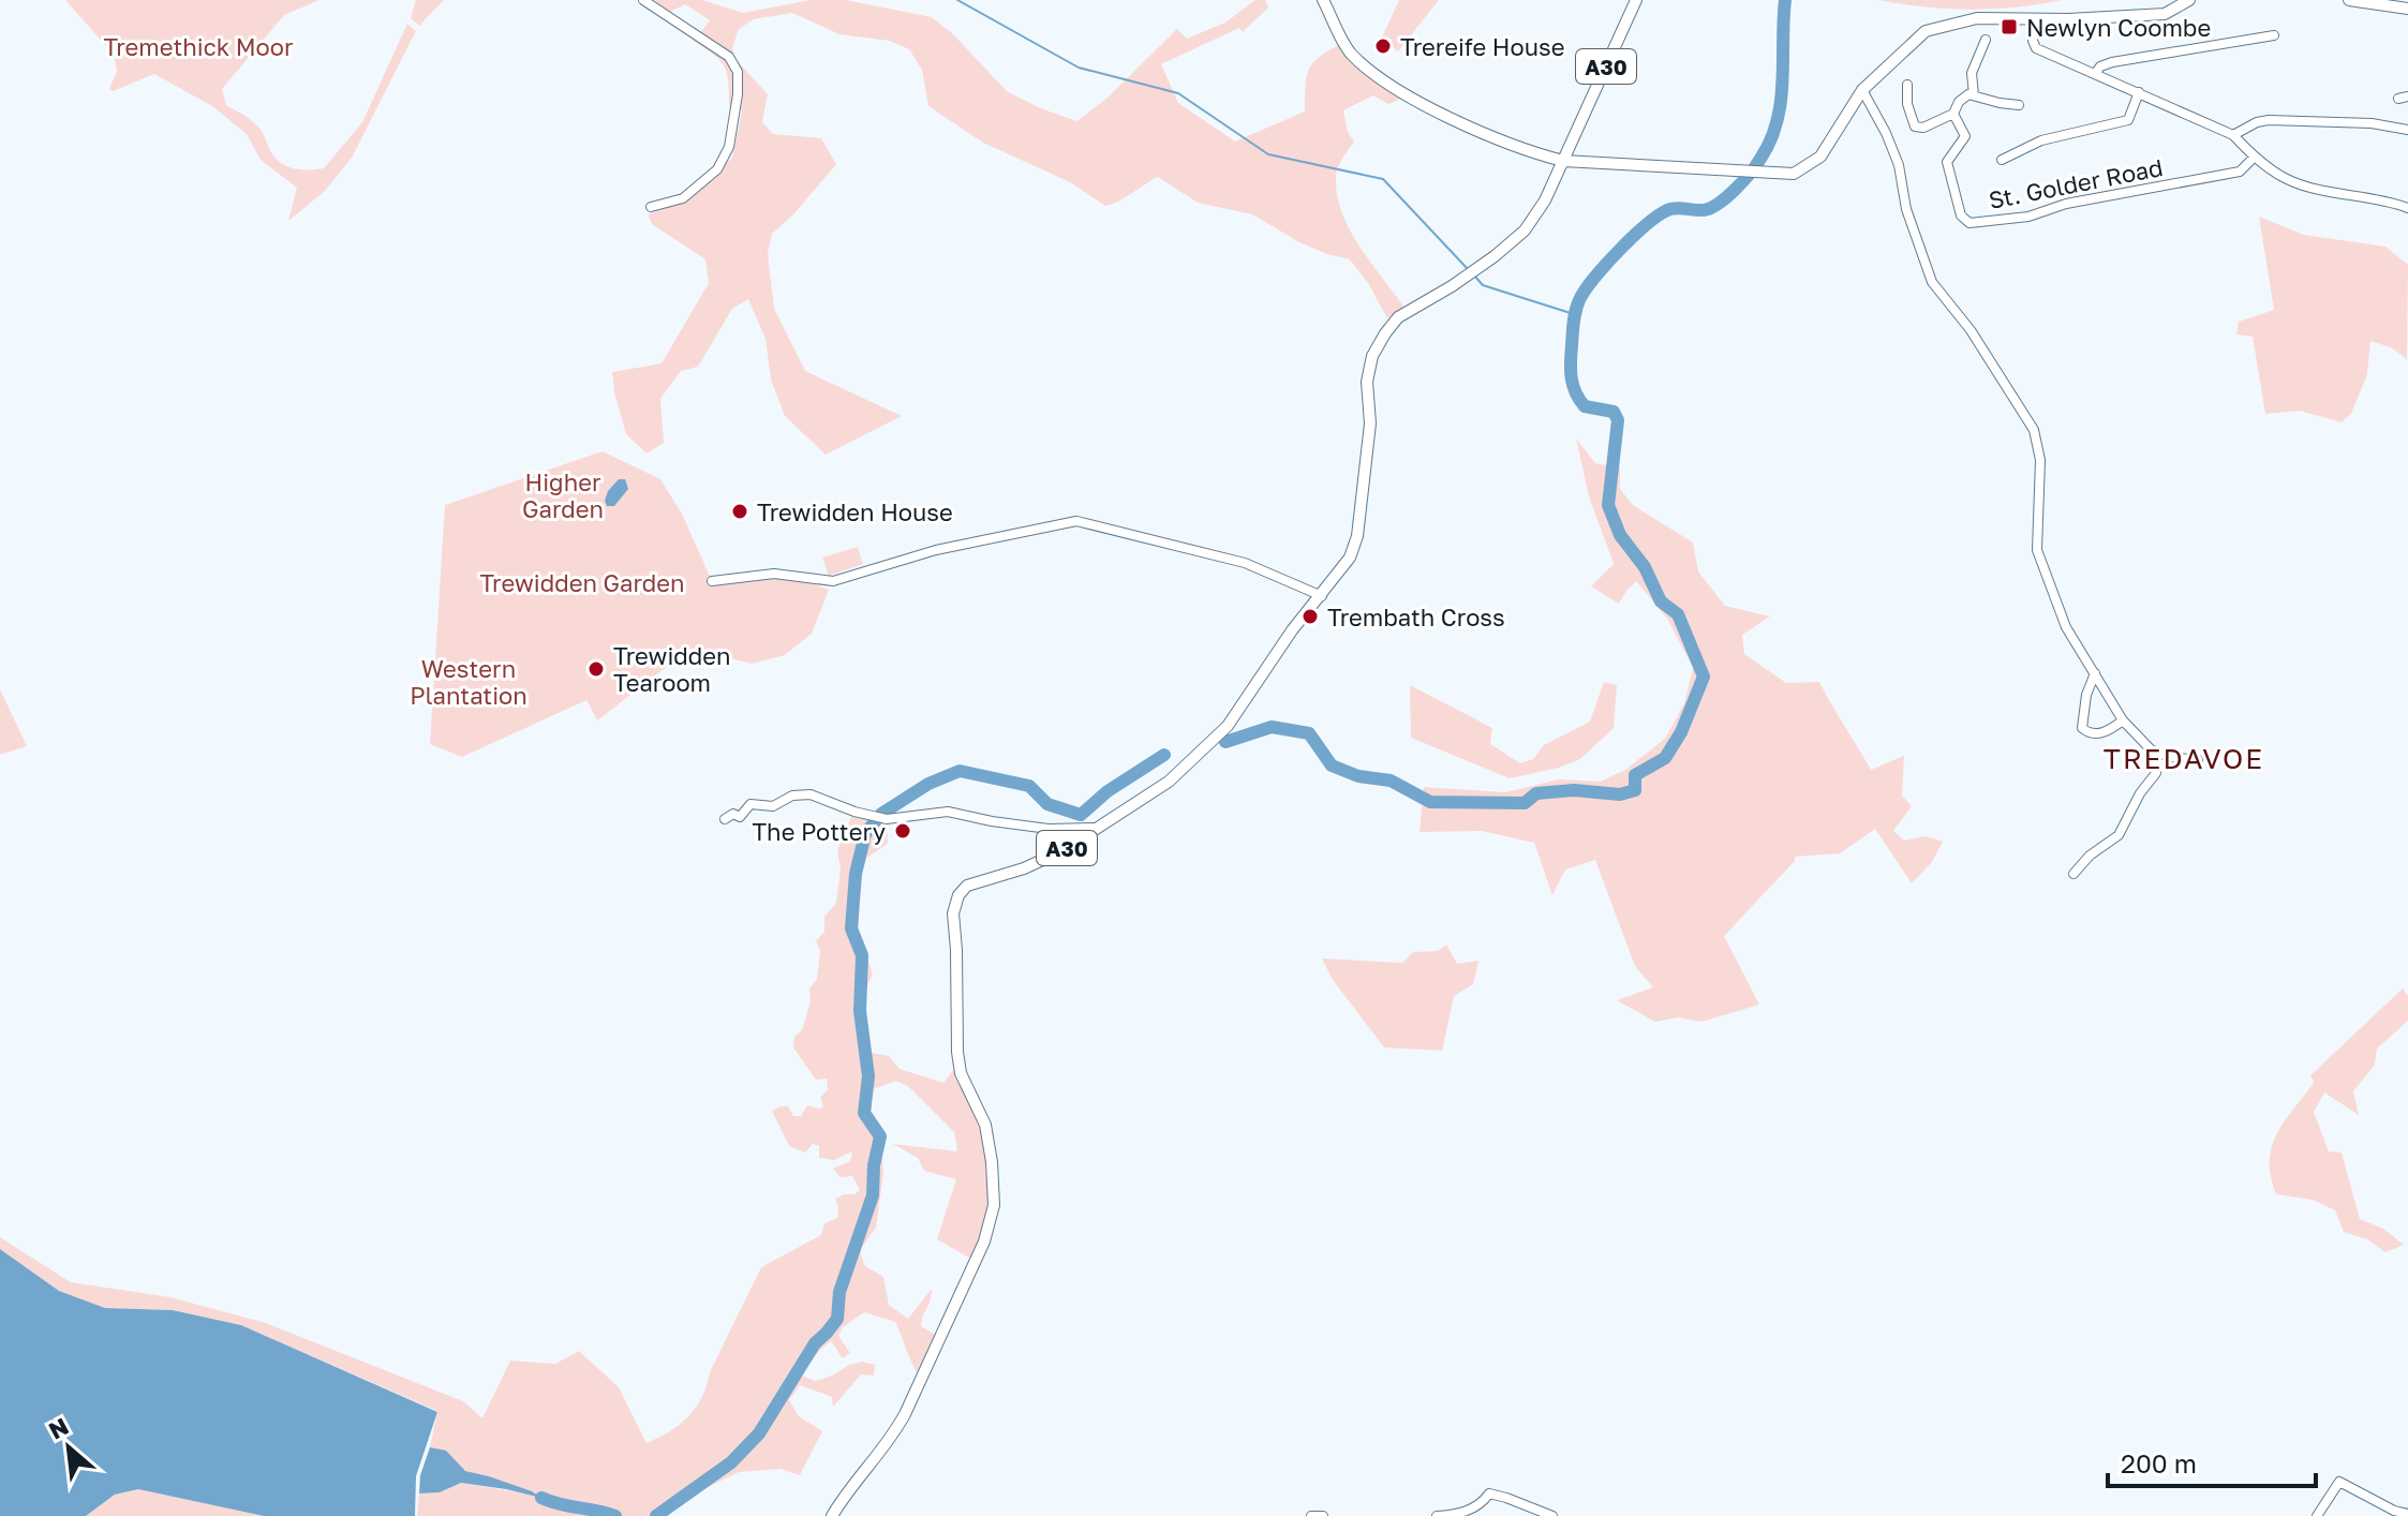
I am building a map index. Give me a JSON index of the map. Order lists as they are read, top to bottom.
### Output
{
  "streets": {
    "main road": ["A30"],
    "street": ["St. Golder Road"]
  },
  "districts": ["TREDAVOE"],
  "parks": [
    "Tremethick Moor",
    "Higher Garden",
    "Trewidden Garden",
    "Western Plantation"
  ],
  "places": {
    "transit": ["Newlyn Coombe"],
    "other": [
      "Trereife House",
      "Trewidden House",
      "Trembath Cross",
      "Trewidden Tearoom",
      "The Pottery"
    ]
  },
  "scale_bar": "200 m",
  "north": "top left"
}
